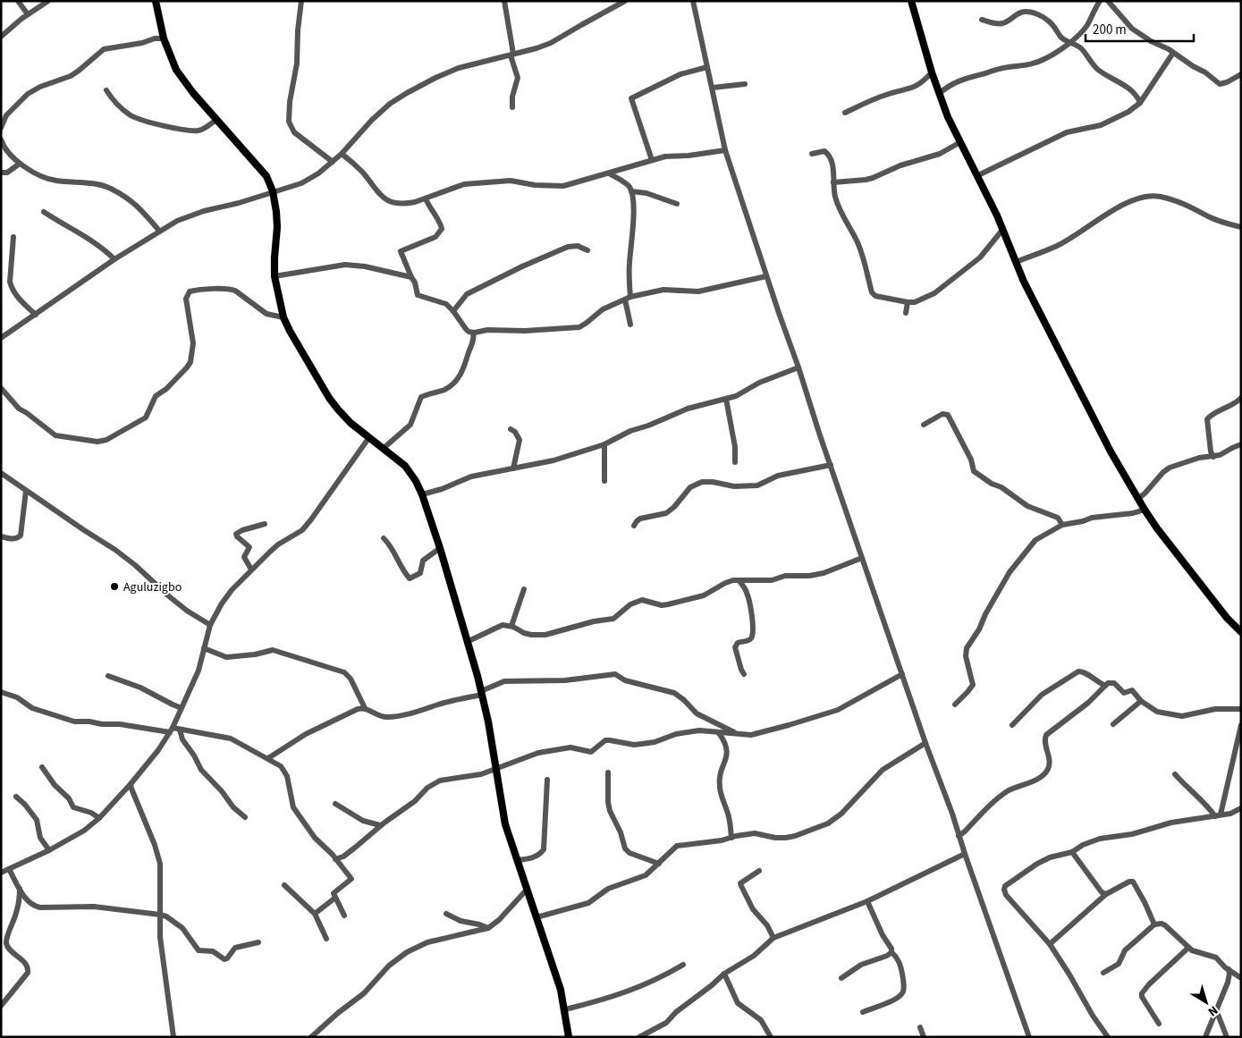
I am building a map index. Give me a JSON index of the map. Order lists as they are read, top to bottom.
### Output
{
  "places": ["Aguluzigbo"],
  "scale_bar": "200 m",
  "north": "bottom right"
}
